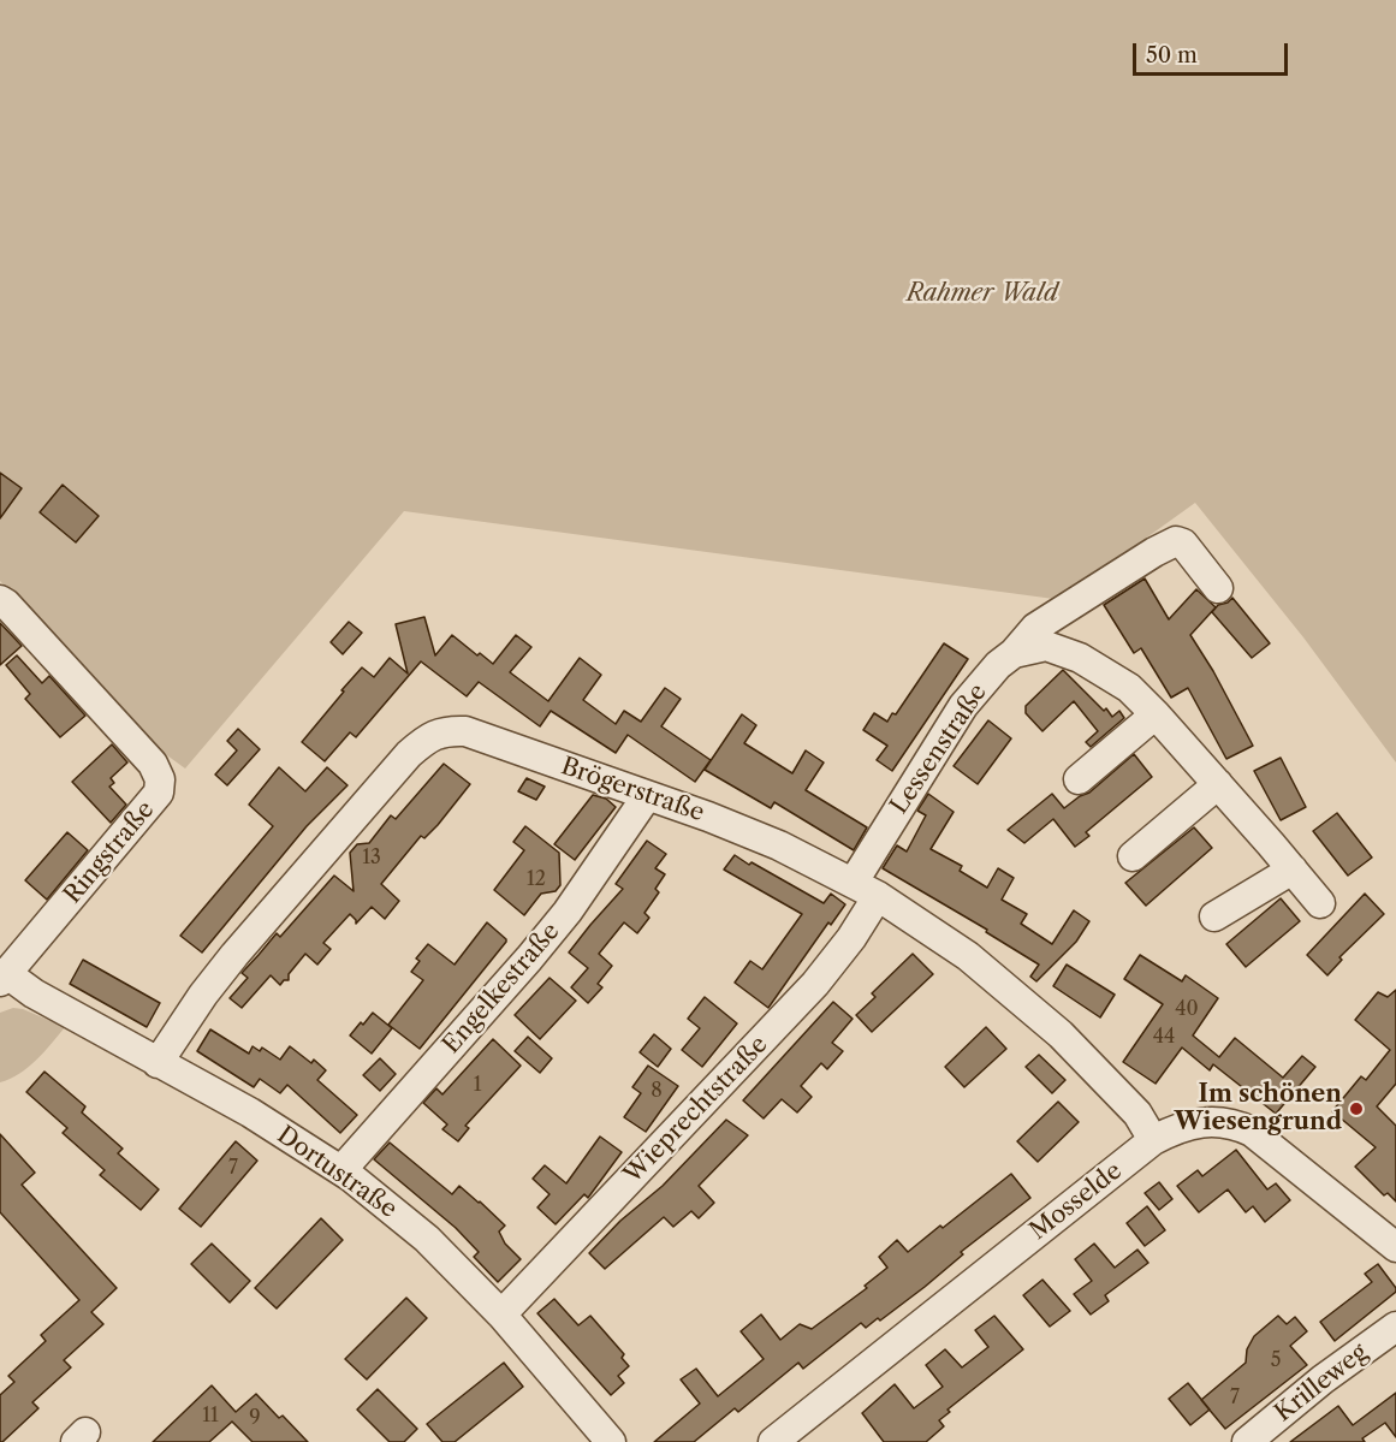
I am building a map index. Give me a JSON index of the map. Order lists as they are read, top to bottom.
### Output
{
  "streets": {
    "street": [
      "Lessenstraße",
      "Brögerstraße",
      "Ringstraße",
      "Engelkestraße",
      "Wieprechtstraße",
      "Dortustraße",
      "Mosselde",
      "Krilleweg"
    ]
  },
  "crossings": [
    ["Lessenstraße", "Brögerstraße"],
    ["Lessenstraße", "Wieprechtstraße"],
    ["Brögerstraße", "Engelkestraße"],
    ["Brögerstraße", "Wieprechtstraße"],
    ["Brögerstraße", "Dortustraße"],
    ["Brögerstraße", "Mosselde"],
    ["Ringstraße", "Dortustraße"],
    ["Engelkestraße", "Dortustraße"],
    ["Wieprechtstraße", "Dortustraße"]
  ],
  "parks": ["Rahmer Wald"],
  "places": ["Im schönen Wiesengrund"],
  "house_numbers": [
    "13",
    "12",
    "40",
    "44",
    "1",
    "8",
    "7",
    "5",
    "7",
    "11",
    "9"
  ],
  "scale_bar": "50 m"
}
